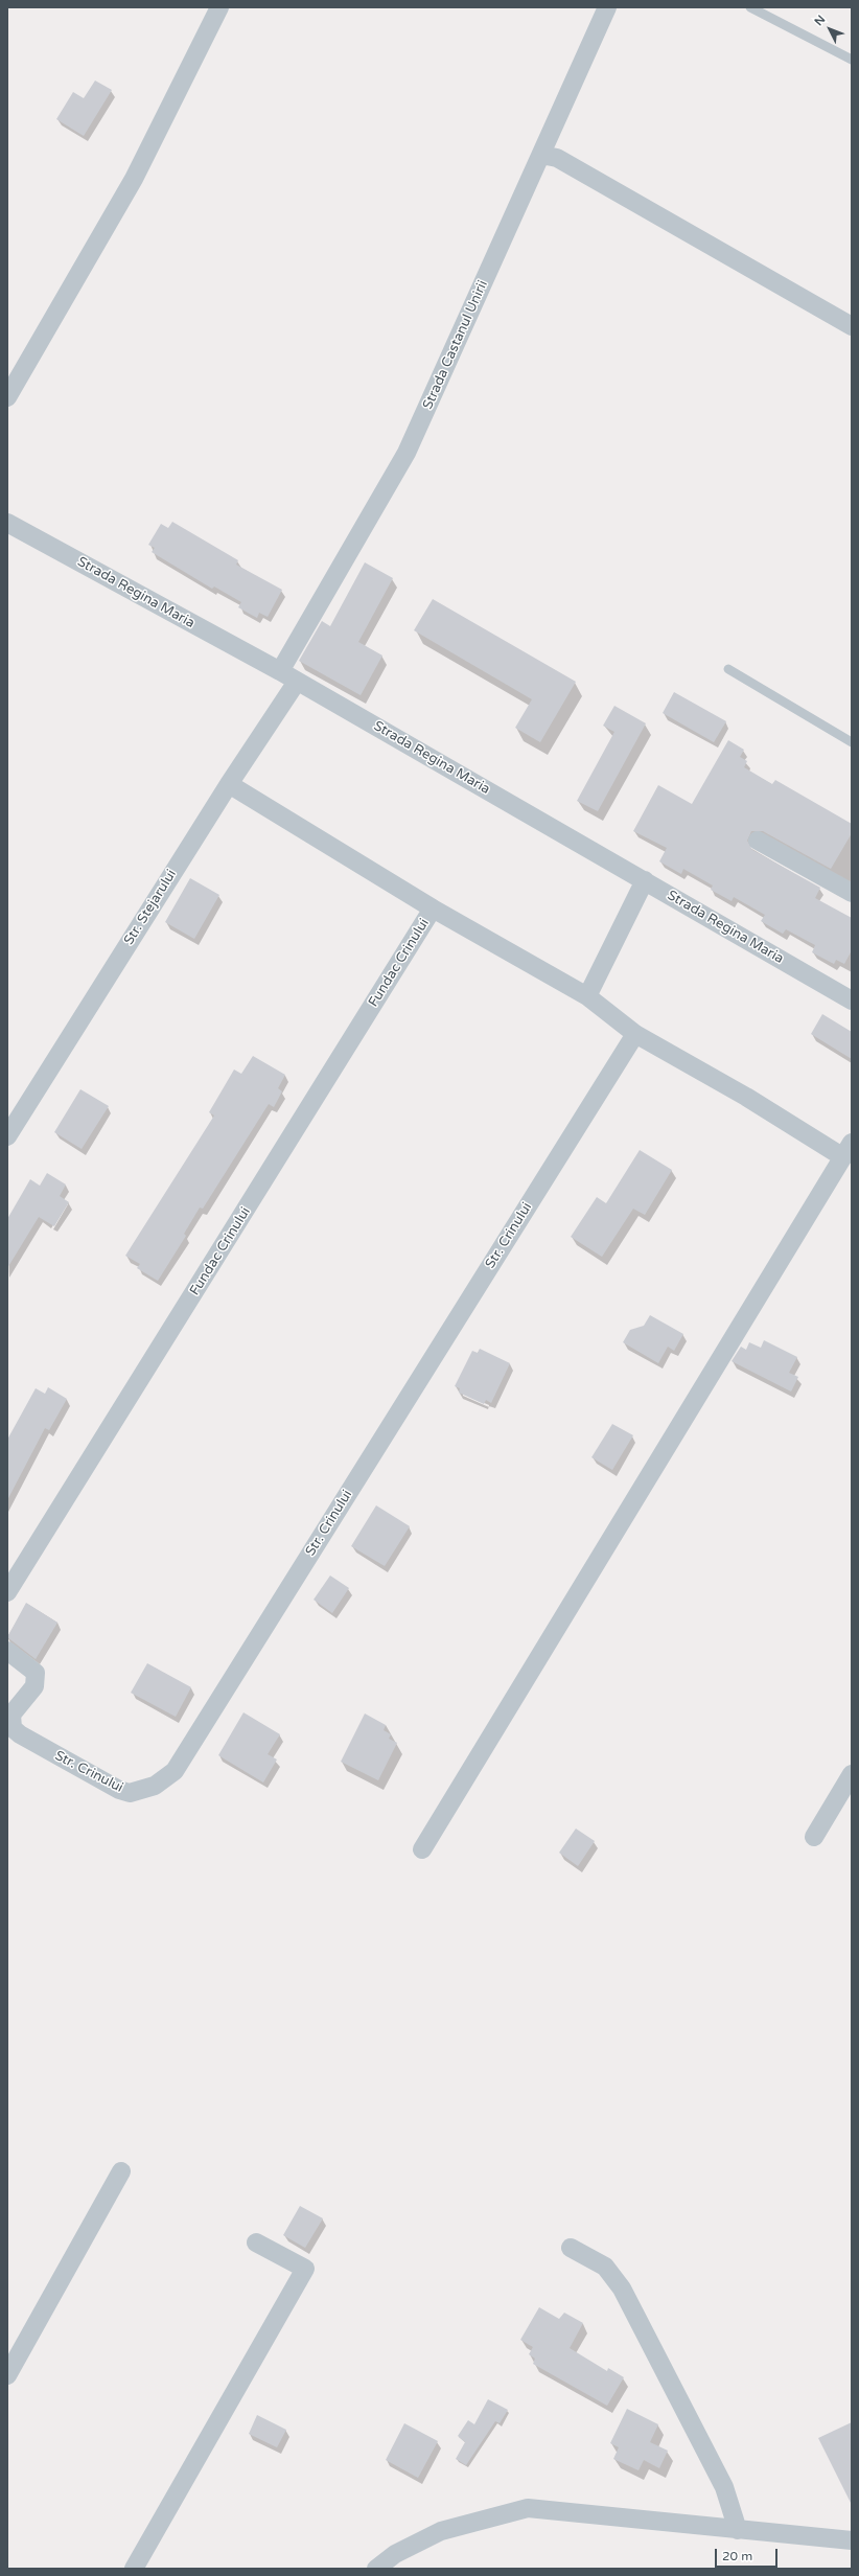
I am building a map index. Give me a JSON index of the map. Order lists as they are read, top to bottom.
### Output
{
  "streets": {
    "street": [
      "Strada Castanul Unirii",
      "Strada Regina Maria",
      "Str. Stejarului",
      "Fundac Crinului",
      "Str. Crinului"
    ]
  },
  "crossings": [
    ["Strada Castanul Unirii", "Strada Regina Maria"],
    ["Strada Regina Maria", "Str. Stejarului"]
  ],
  "scale_bar": "20 m",
  "north": "top left"
}
